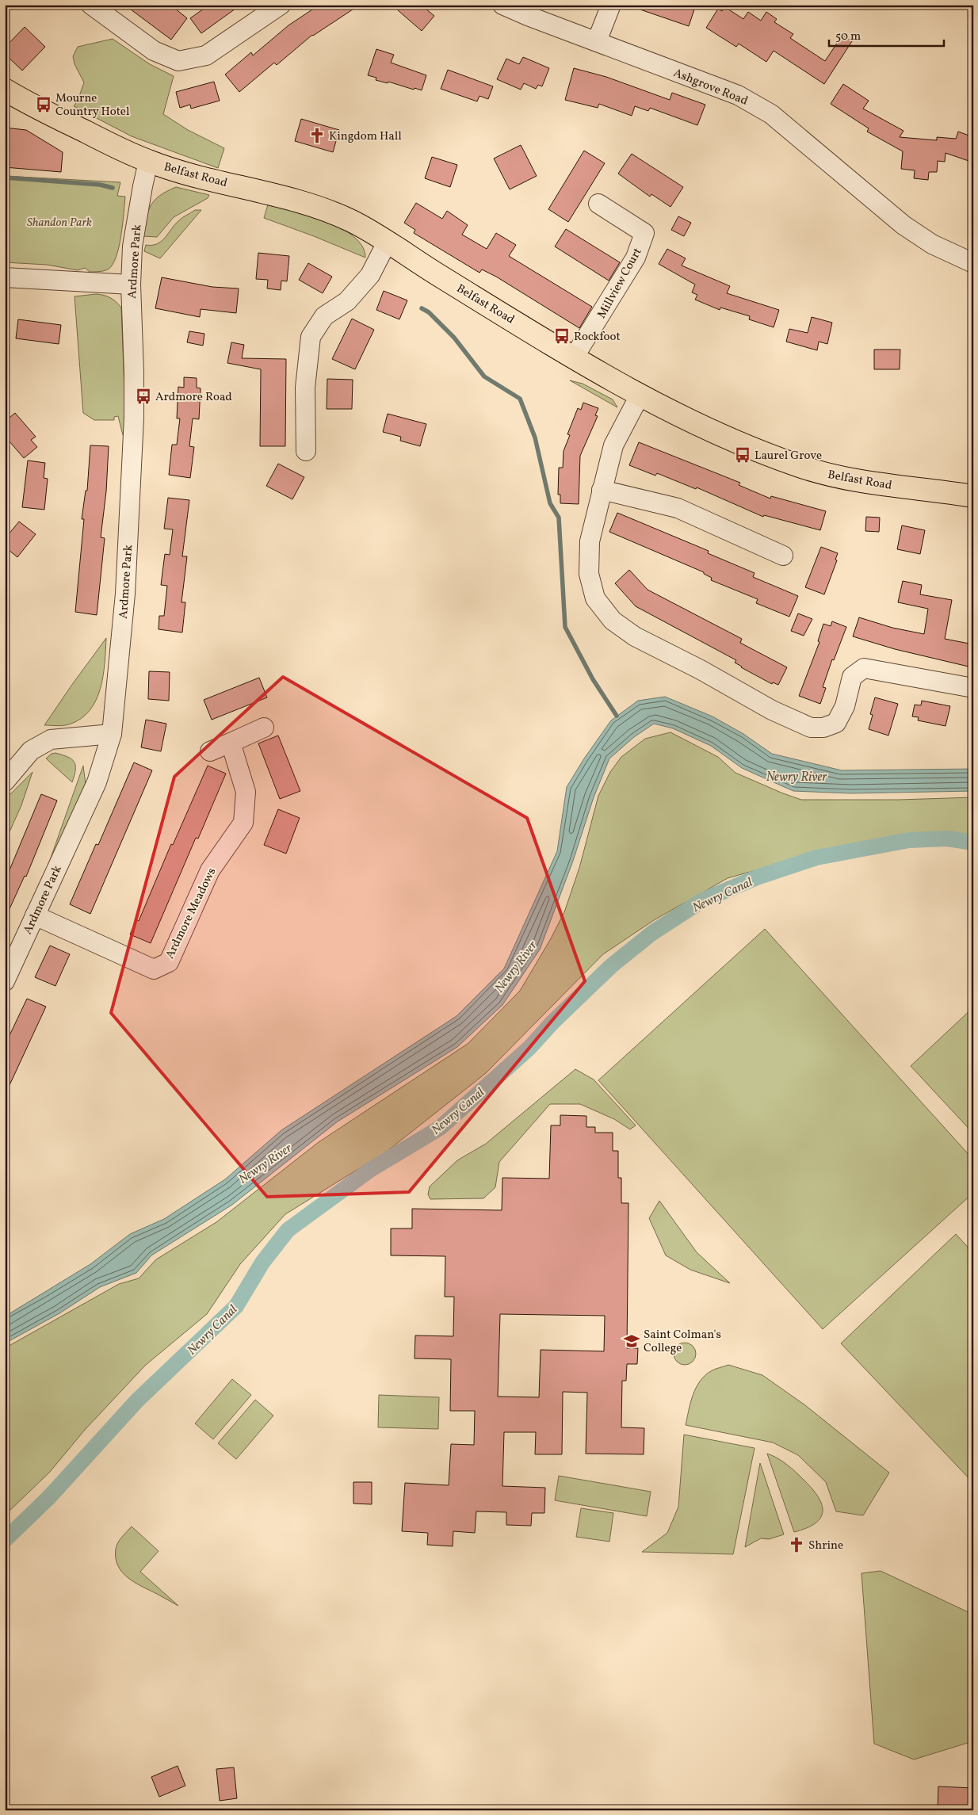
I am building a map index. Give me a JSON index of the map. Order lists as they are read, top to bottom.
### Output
{
  "streets": {
    "highway": ["Belfast Road"],
    "street": [
      "Ashgrove Road",
      "Ardmore Park",
      "Millview Court",
      "Ardmore Meadows"
    ]
  },
  "crossings": [
    ["Belfast Road", "Ardmore Park"],
    ["Belfast Road", "Millview Court"],
    ["Ardmore Park", "Ardmore Meadows"]
  ],
  "water": ["Newry River", "Newry Canal"],
  "parks": ["Shandon Park"],
  "places": {
    "bus stop": [
      "Mourne Country Hotel",
      "Rockfoot",
      "Ardmore Road",
      "Laurel Grove"
    ],
    "church": ["Kingdom Hall", "Shrine"],
    "school or university": ["Saint Colman's College"]
  },
  "scale_bar": "50 m"
}
